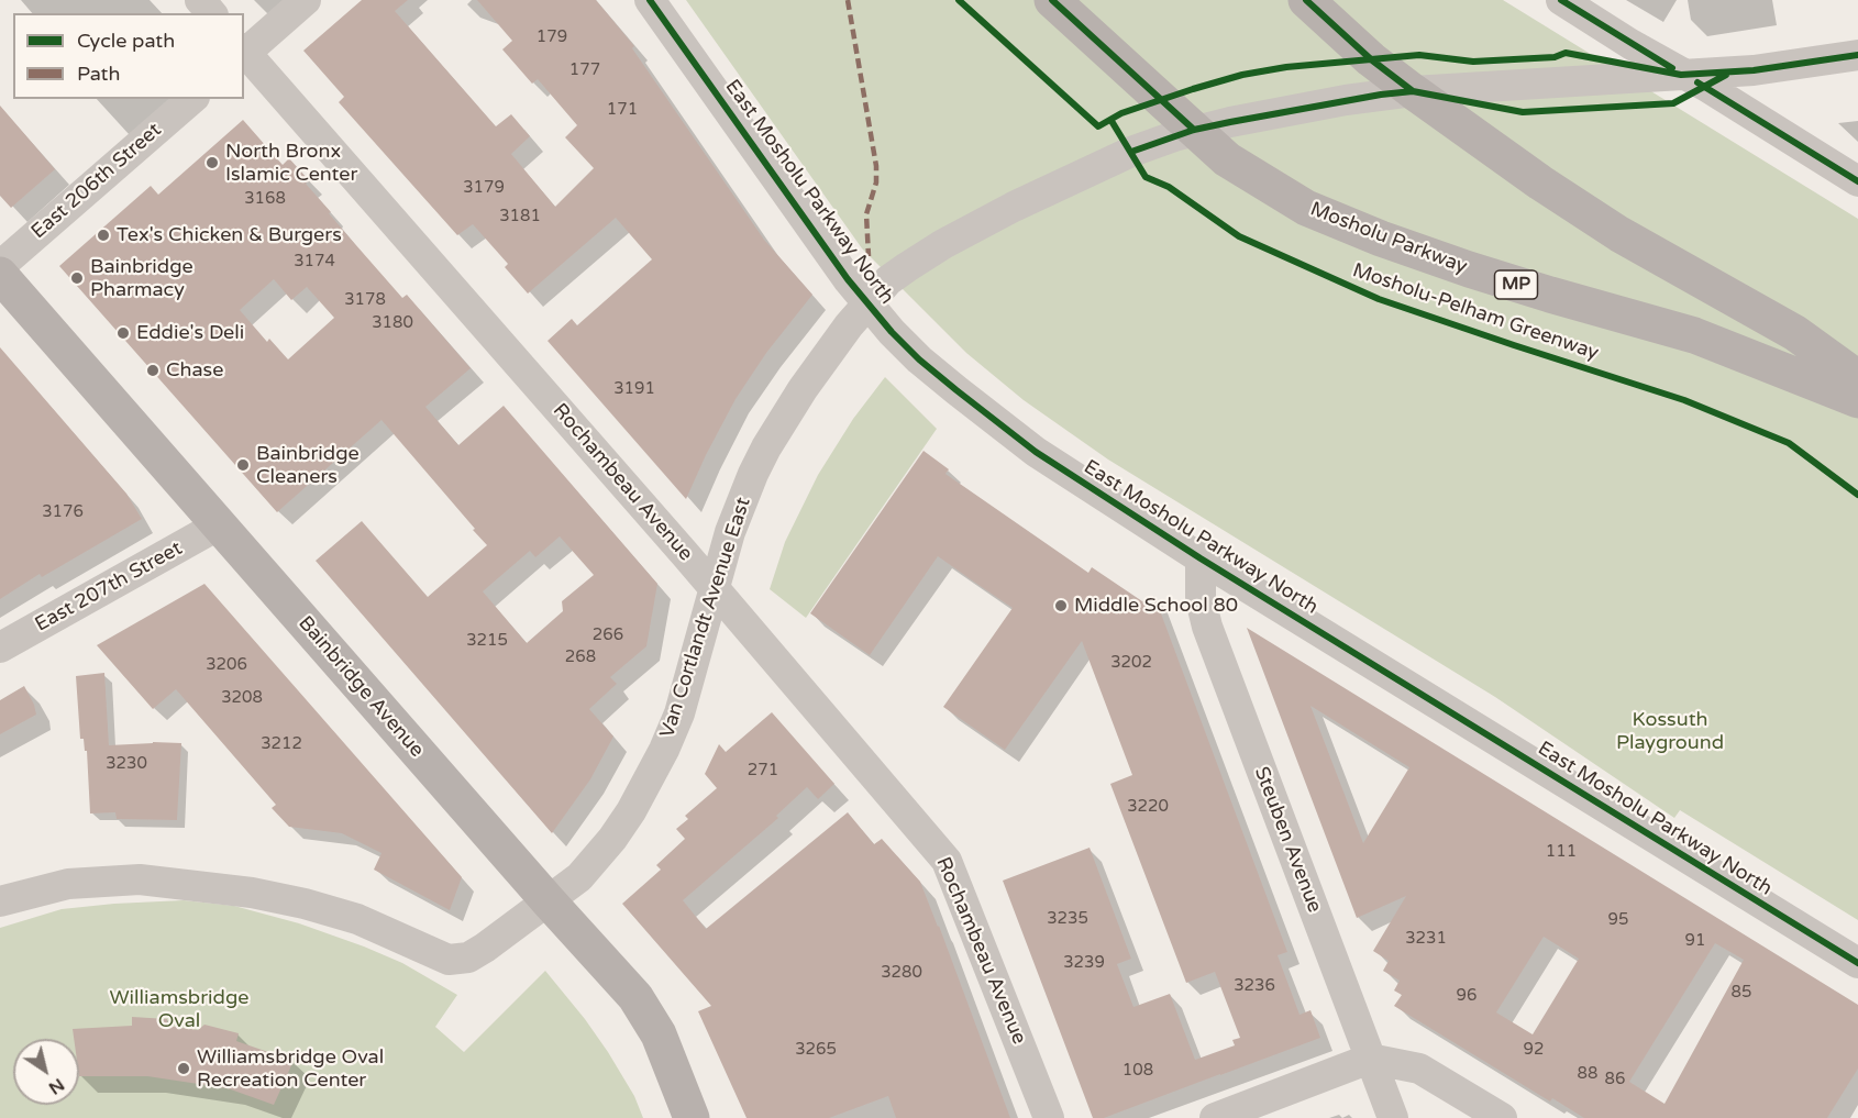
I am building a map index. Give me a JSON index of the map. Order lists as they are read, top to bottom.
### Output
{
  "streets": {
    "main road": ["Mosholu Parkway", "MP", "Bainbridge Avenue"],
    "street": [
      "East 206th Street",
      "East Mosholu Parkway North",
      "Rochambeau Avenue",
      "East 207th Street",
      "Van Cortlandt Avenue East",
      "Steuben Avenue"
    ],
    "cycle path": ["Mosholu-Pelham Greenway"]
  },
  "crossings": [
    ["East Mosholu Parkway North", "Van Cortlandt Avenue East"],
    ["East Mosholu Parkway North", "Steuben Avenue"],
    ["Mosholu Parkway", "Van Cortlandt Avenue East"],
    ["Rochambeau Avenue", "Van Cortlandt Avenue East"],
    ["East 207th Street", "Bainbridge Avenue"],
    ["Van Cortlandt Avenue East", "Bainbridge Avenue"]
  ],
  "parks": ["Kossuth Playground", "Williamsbridge Oval"],
  "places": [
    "North Bronx Islamic Center",
    "Tex's Chicken & Burgers",
    "Bainbridge Pharmacy",
    "Eddie's Deli",
    "Chase",
    "Bainbridge Cleaners",
    "Middle School 80",
    "Williamsbridge Oval Recreation Center"
  ],
  "house_numbers": [
    "179",
    "177",
    "171",
    "3179",
    "3168",
    "3181",
    "3174",
    "3178",
    "3180",
    "3191",
    "3176",
    "266",
    "3215",
    "268",
    "3202",
    "3206",
    "3208",
    "3212",
    "3230",
    "271",
    "3220",
    "111",
    "3235",
    "95",
    "3231",
    "91",
    "3239",
    "3280",
    "3236",
    "85",
    "96",
    "3265",
    "92",
    "108",
    "88",
    "86"
  ],
  "legend": ["Cycle path", "Path"],
  "north": "bottom right"
}
